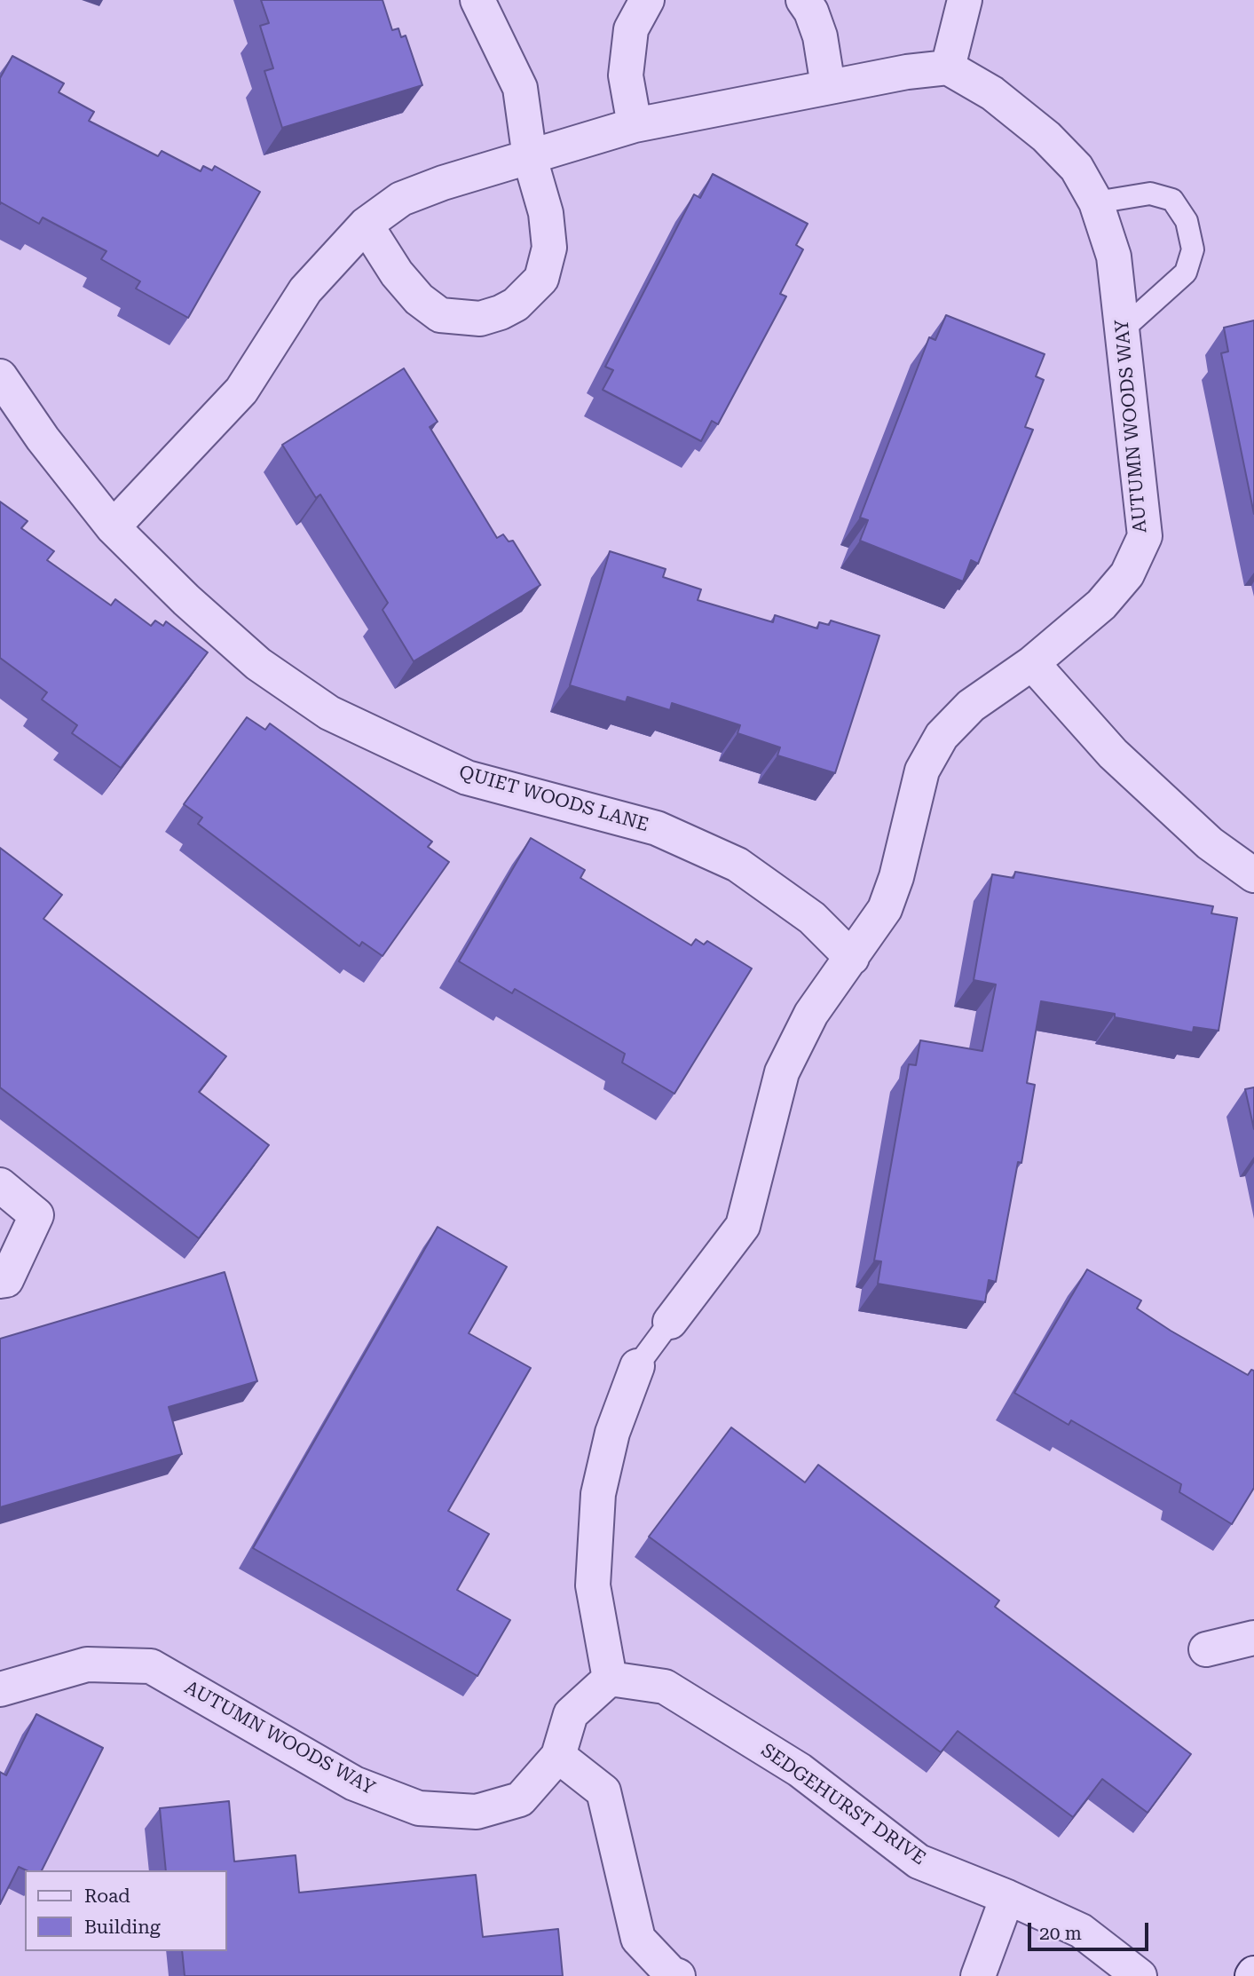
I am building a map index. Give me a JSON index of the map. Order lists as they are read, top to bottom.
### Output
{
  "streets": {
    "street": ["AUTUMN WOODS WAY", "QUIET WOODS LANE", "SEDGEHURST DRIVE"]
  },
  "crossings": [
    ["AUTUMN WOODS WAY", "QUIET WOODS LANE"],
    ["AUTUMN WOODS WAY", "SEDGEHURST DRIVE"]
  ],
  "legend": ["Road", "Building"],
  "scale_bar": "20 m"
}
